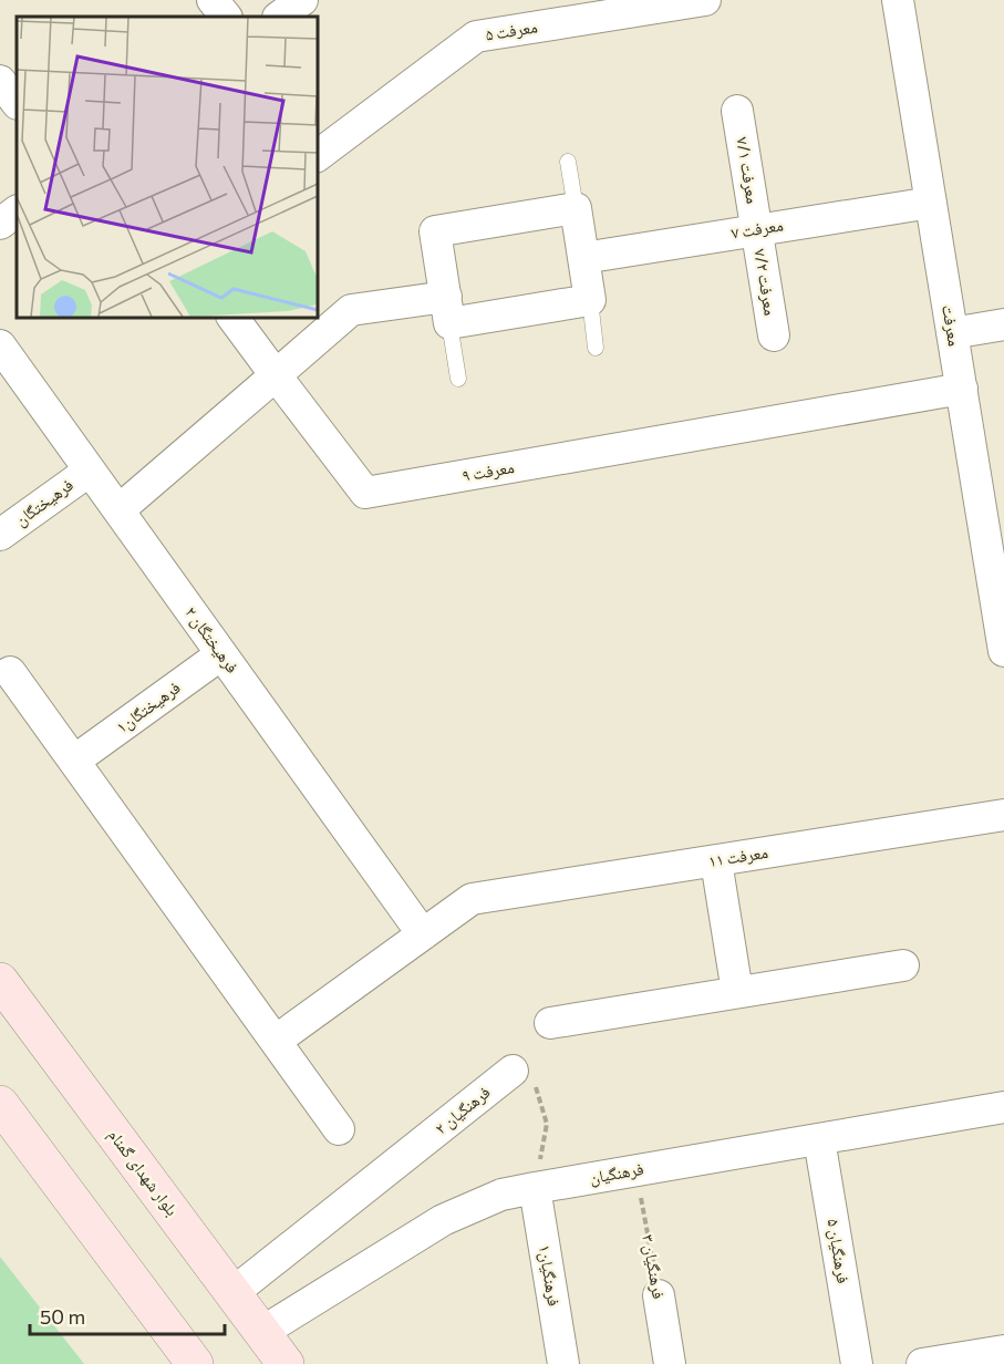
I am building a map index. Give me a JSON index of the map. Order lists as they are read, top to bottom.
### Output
{
  "streets": {
    "main road": ["بلوار شهدای گمنام"],
    "street": [
      "معرفت ۵",
      "معرفت ۷/۱",
      "معرفت ۷",
      "معرفت ۷/۲",
      "معرفت",
      "معرفت ۹",
      "فرهیختگان",
      "فرهیختگان ۲",
      "فرهیختگان۱",
      "معرفت ۱۱",
      "فرهنگیان ۲",
      "فرهنگیان",
      "فرهنگیان ۵",
      "فرهنگیان ۳",
      "فرهنگیان۱"
    ]
  },
  "crossings": [
    ["معرفت ۷/۱", "معرفت ۷"],
    ["معرفت ۷/۱", "معرفت ۷/۲"],
    ["معرفت ۷", "معرفت ۷/۲"],
    ["معرفت ۷", "معرفت"],
    ["معرفت", "معرفت ۹"],
    ["فرهیختگان", "فرهیختگان ۲"],
    ["فرهیختگان ۲", "فرهیختگان۱"],
    ["فرهیختگان ۲", "معرفت ۱۱"],
    ["فرهنگیان ۲", "بلوار شهدای گمنام"],
    ["بلوار شهدای گمنام", "فرهنگیان"],
    ["فرهنگیان", "فرهنگیان ۵"],
    ["فرهنگیان", "فرهنگیان ۳"],
    ["فرهنگیان", "فرهنگیان۱"]
  ],
  "scale_bar": "50 m"
}
